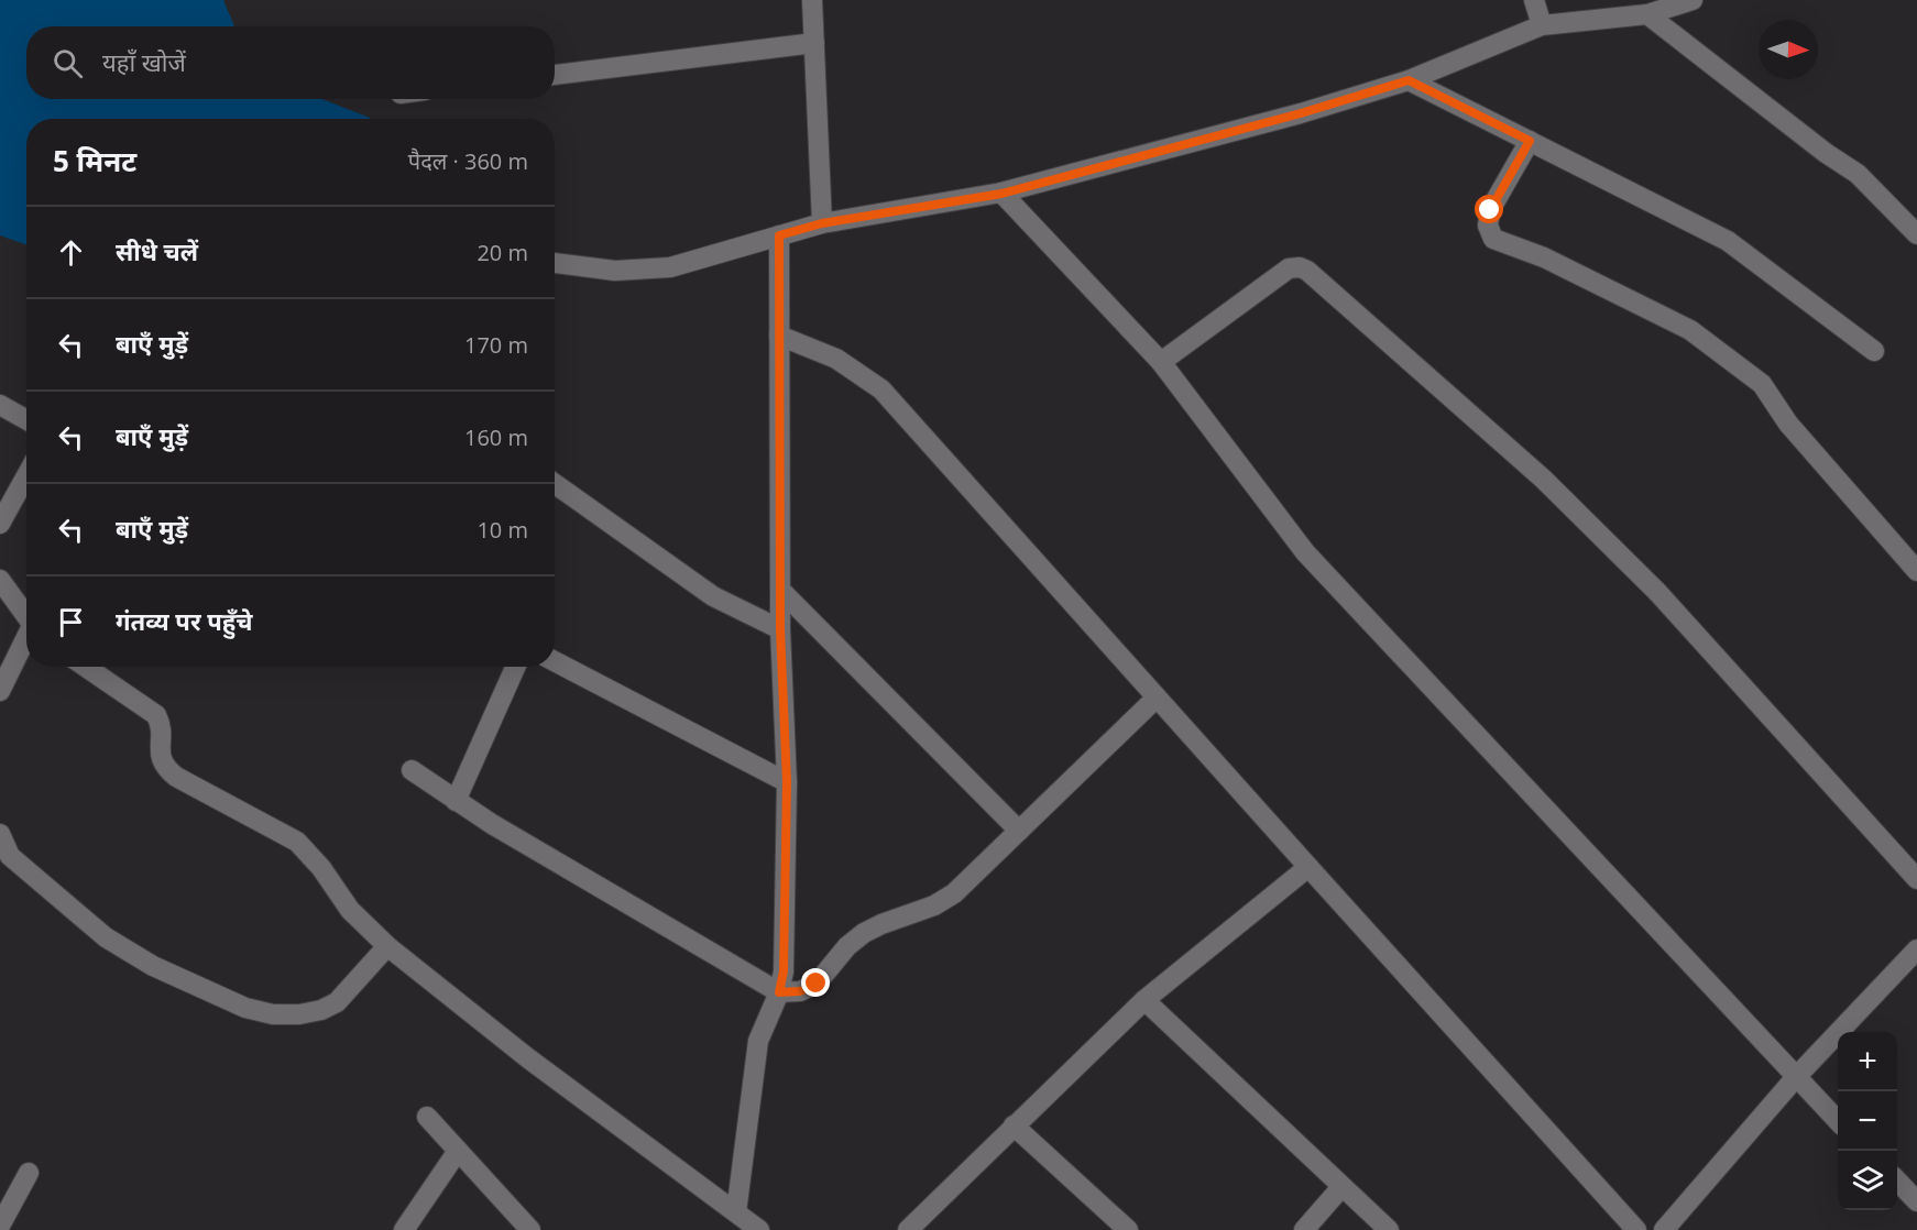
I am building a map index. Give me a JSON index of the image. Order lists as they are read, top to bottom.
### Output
{
  "north": "right",
  "page": {
    "search": "यहाँ खोजें",
    "heading": ["5 मिनट", "पैदल · 360 m"],
    "list": [
      ["सीधे चलें", "20 m"],
      ["बाएँ मुड़ें", "170 m"],
      ["बाएँ मुड़ें", "160 m"],
      ["बाएँ मुड़ें", "10 m"],
      "गंतव्य पर पहुँचे"
    ],
    "map_buttons": ["+", "−"]
  }
}
